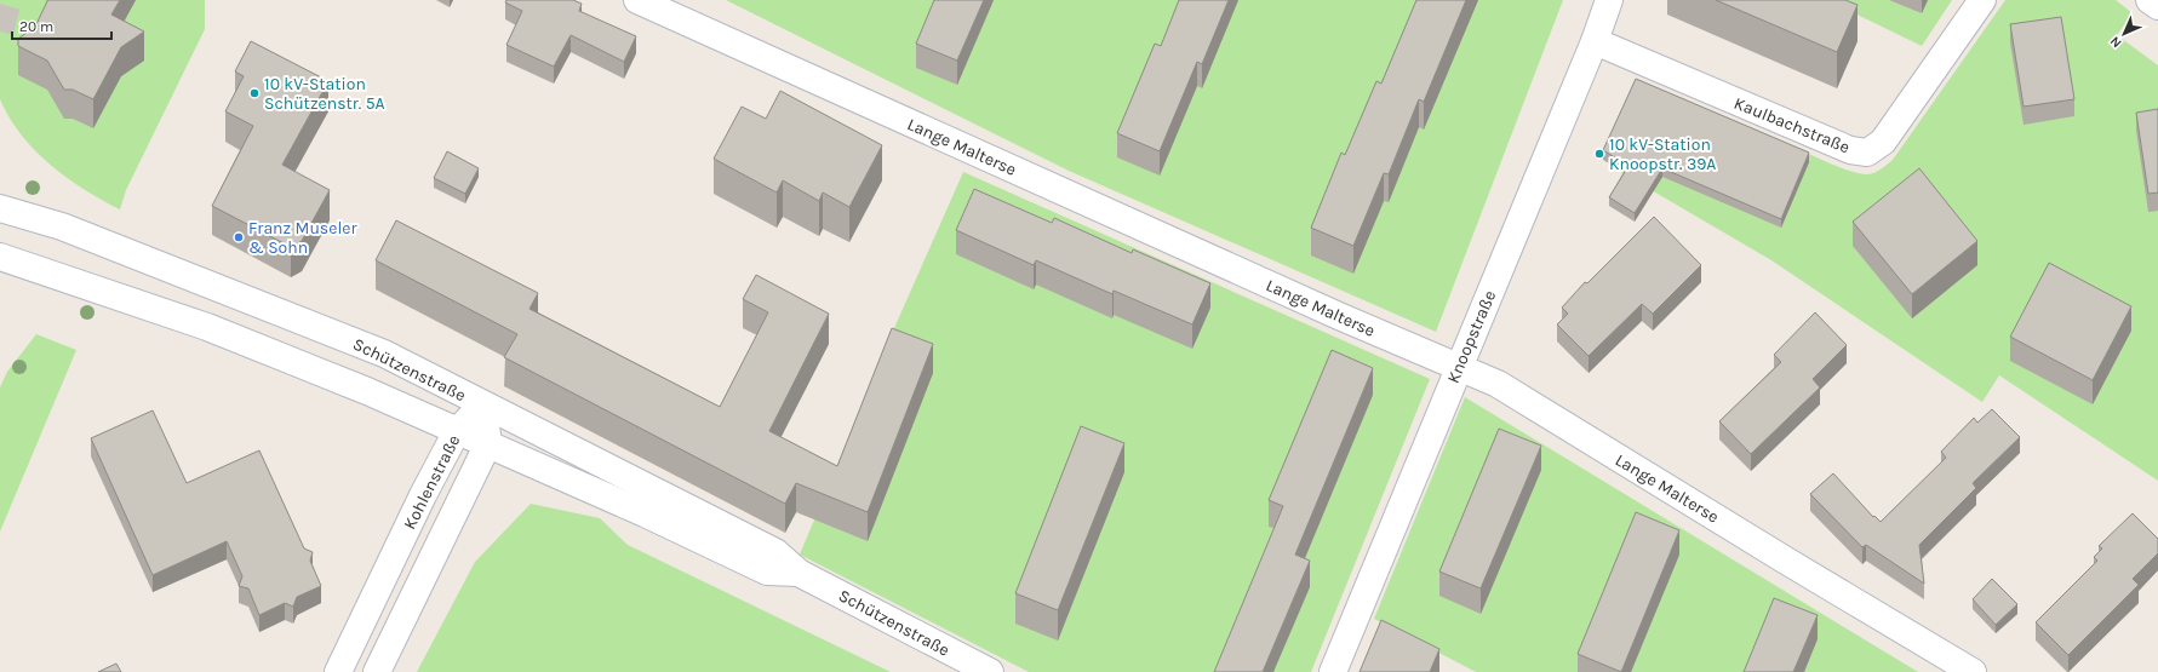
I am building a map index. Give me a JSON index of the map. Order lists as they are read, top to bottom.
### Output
{
  "streets": {
    "street": [
      "Kaulbachstraße",
      "Lange Malterse",
      "Knoopstraße",
      "Schützenstraße",
      "Kohlenstraße"
    ]
  },
  "crossings": [
    ["Kaulbachstraße", "Knoopstraße"],
    ["Lange Malterse", "Knoopstraße"],
    ["Schützenstraße", "Kohlenstraße"]
  ],
  "places": ["10 kV-Station Schützenstr. 5A", "10 kV-Station Knoopstr. 39A", "Franz Museler & Sohn"],
  "scale_bar": "20 m",
  "north": "bottom left"
}
